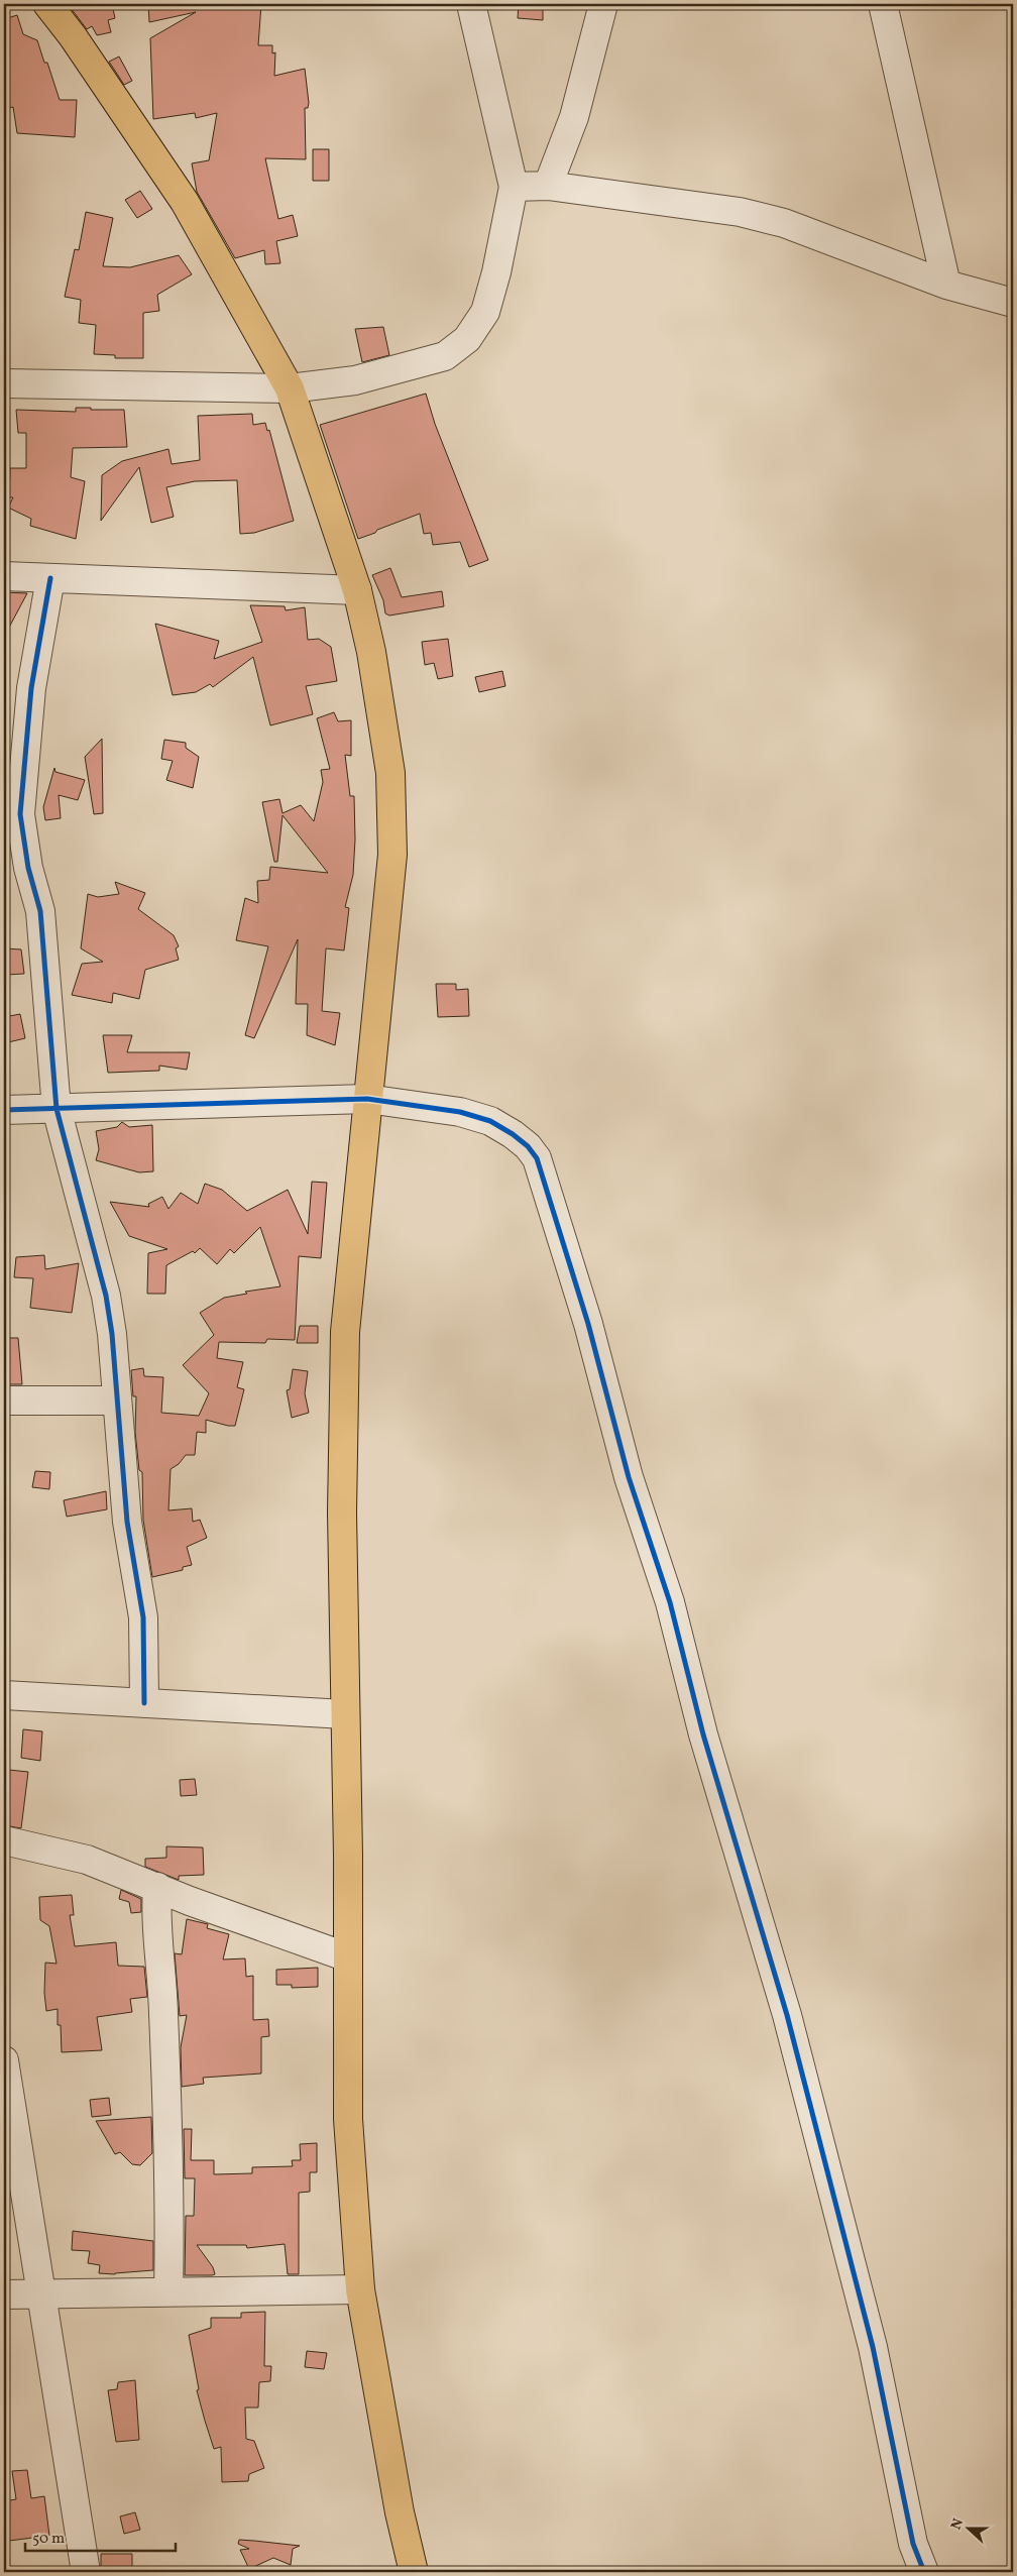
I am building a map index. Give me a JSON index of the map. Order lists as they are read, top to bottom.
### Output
{
  "scale_bar": "50 m",
  "north": "left"
}
